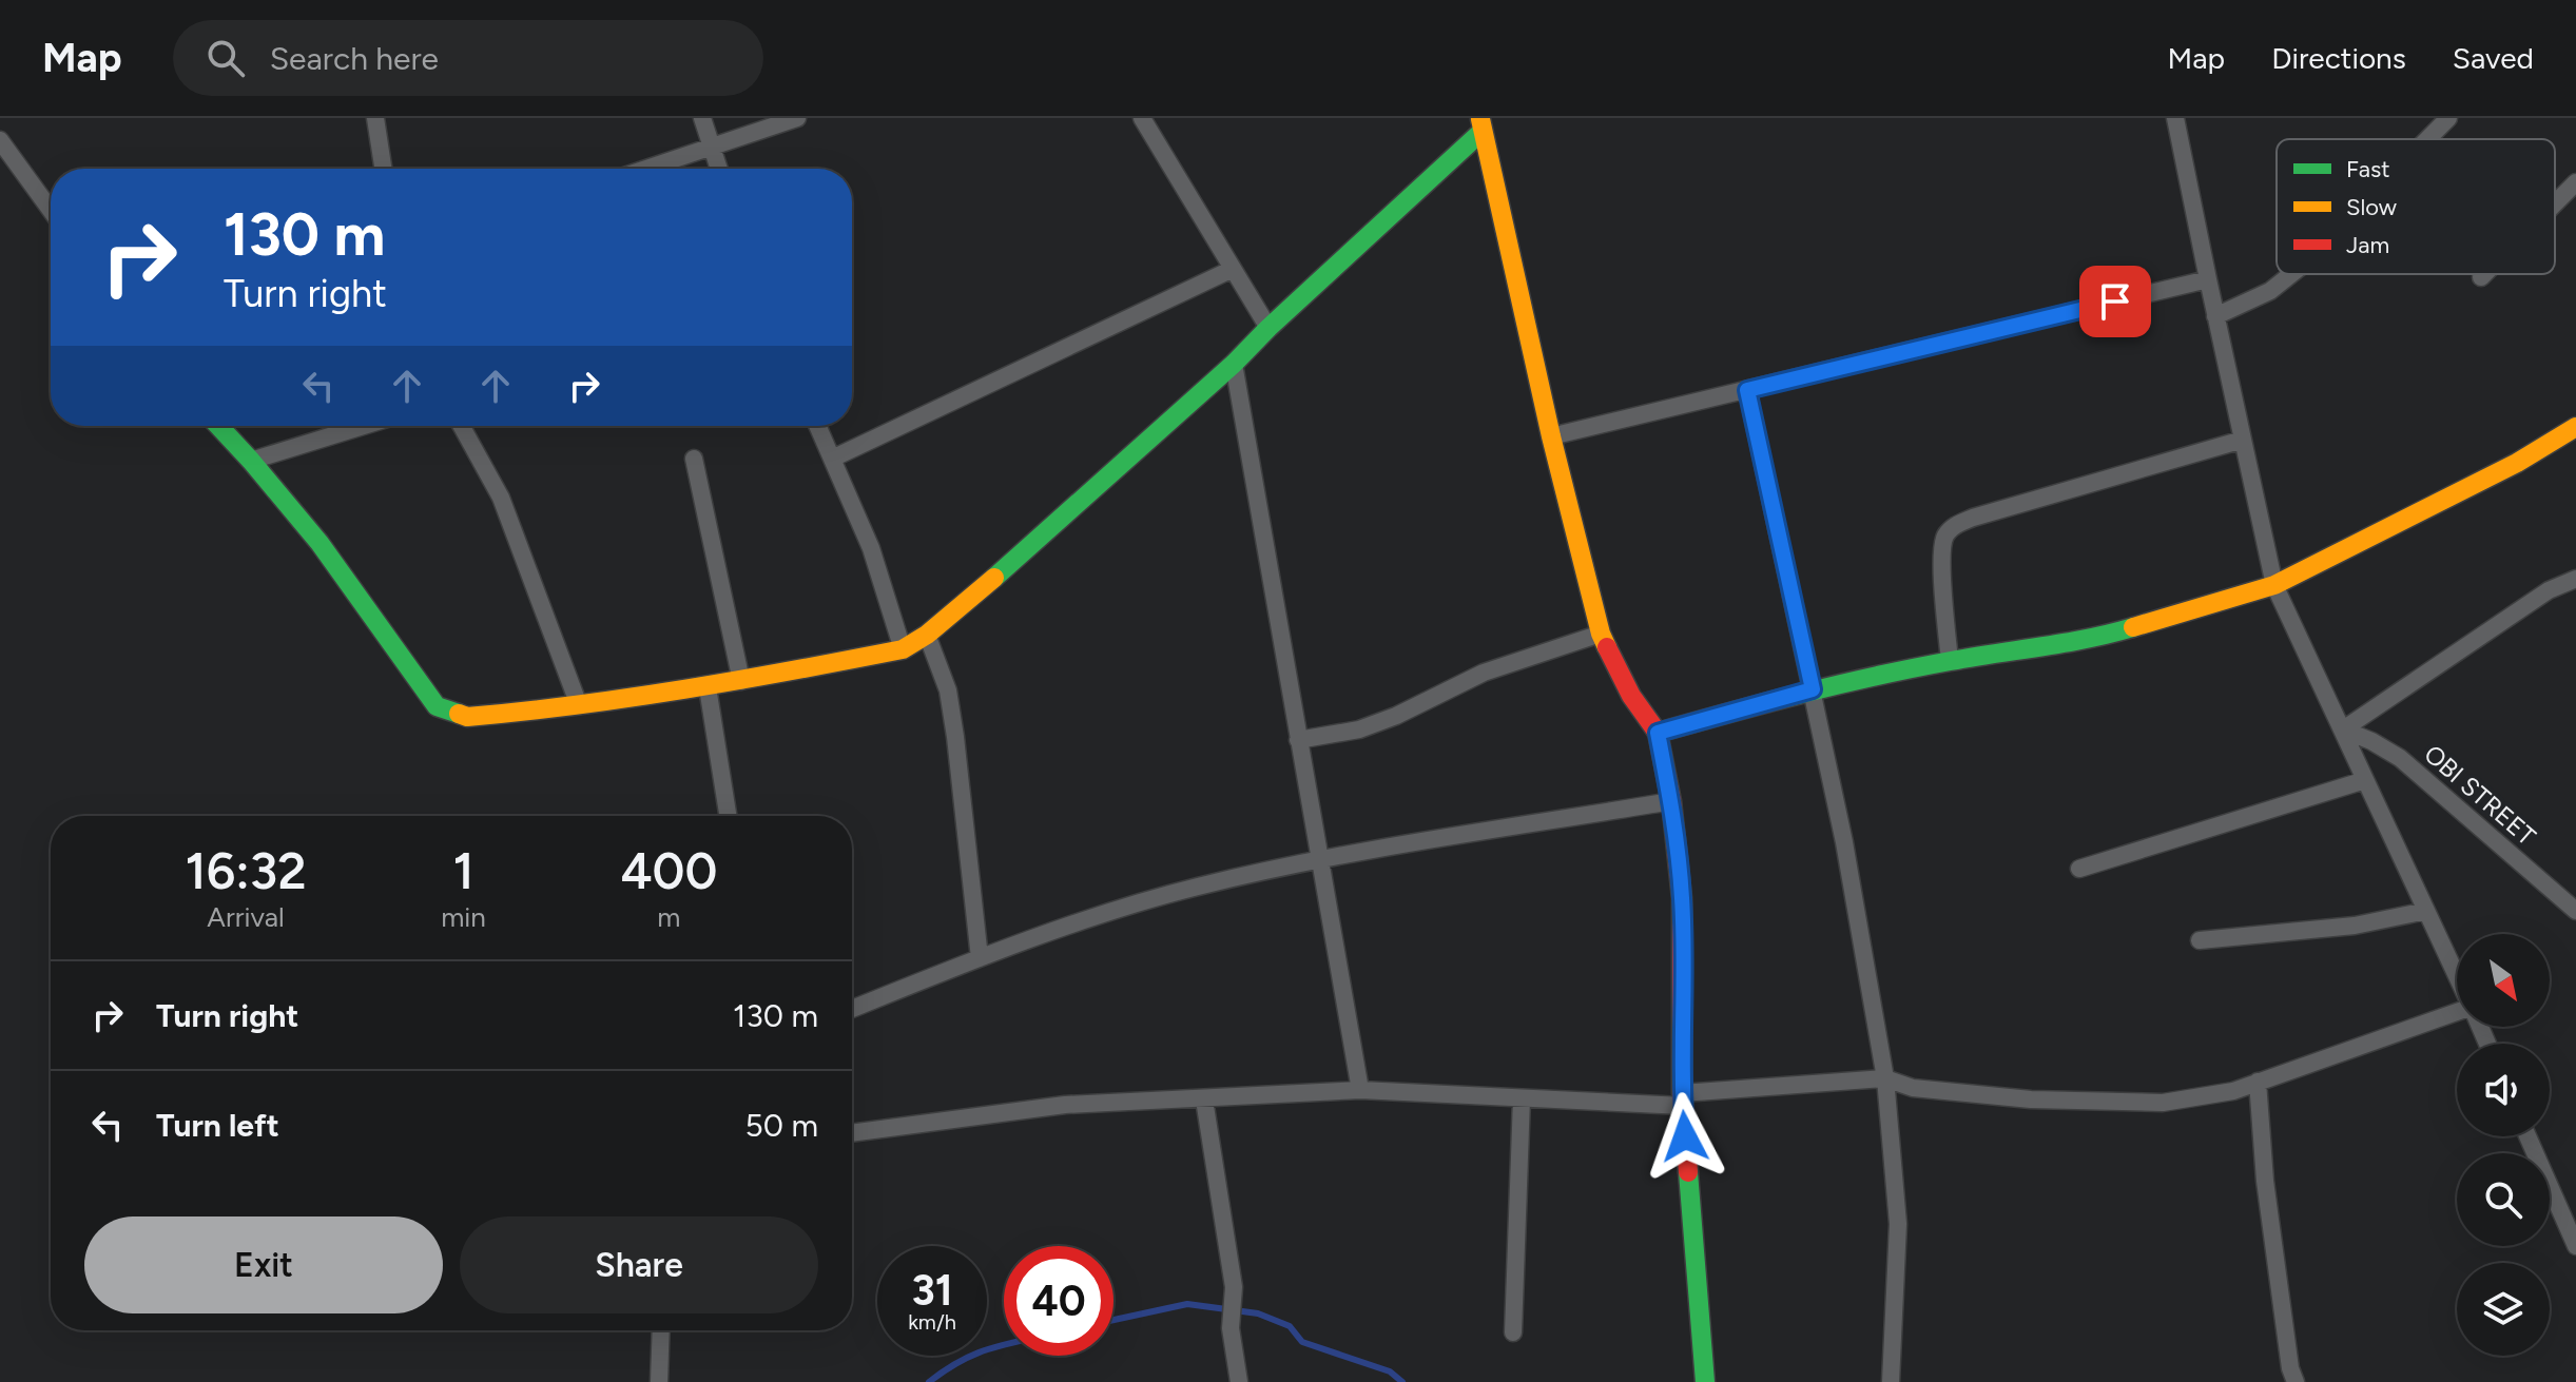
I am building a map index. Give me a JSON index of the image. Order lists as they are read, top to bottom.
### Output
{
  "streets": {
    "street": ["OBI STREET"]
  },
  "legend": ["Fast", "Slow", "Jam"],
  "north": "bottom right",
  "page": {
    "header": "Map",
    "search": "Search here",
    "nav": ["Map", "Directions", "Saved"],
    "turn": ["130 m", "Turn right"],
    "eta": [
      "16:32",
      "Arrival",
      "1",
      "min",
      "400",
      "m"
    ],
    "list": [
      {
        "name": "Turn right",
        "value": "130 m"
      },
      {
        "name": "Turn left",
        "value": "50 m"
      }
    ],
    "buttons": ["Exit", "Share"],
    "speed": "31 km/h",
    "limit": "40"
  }
}
